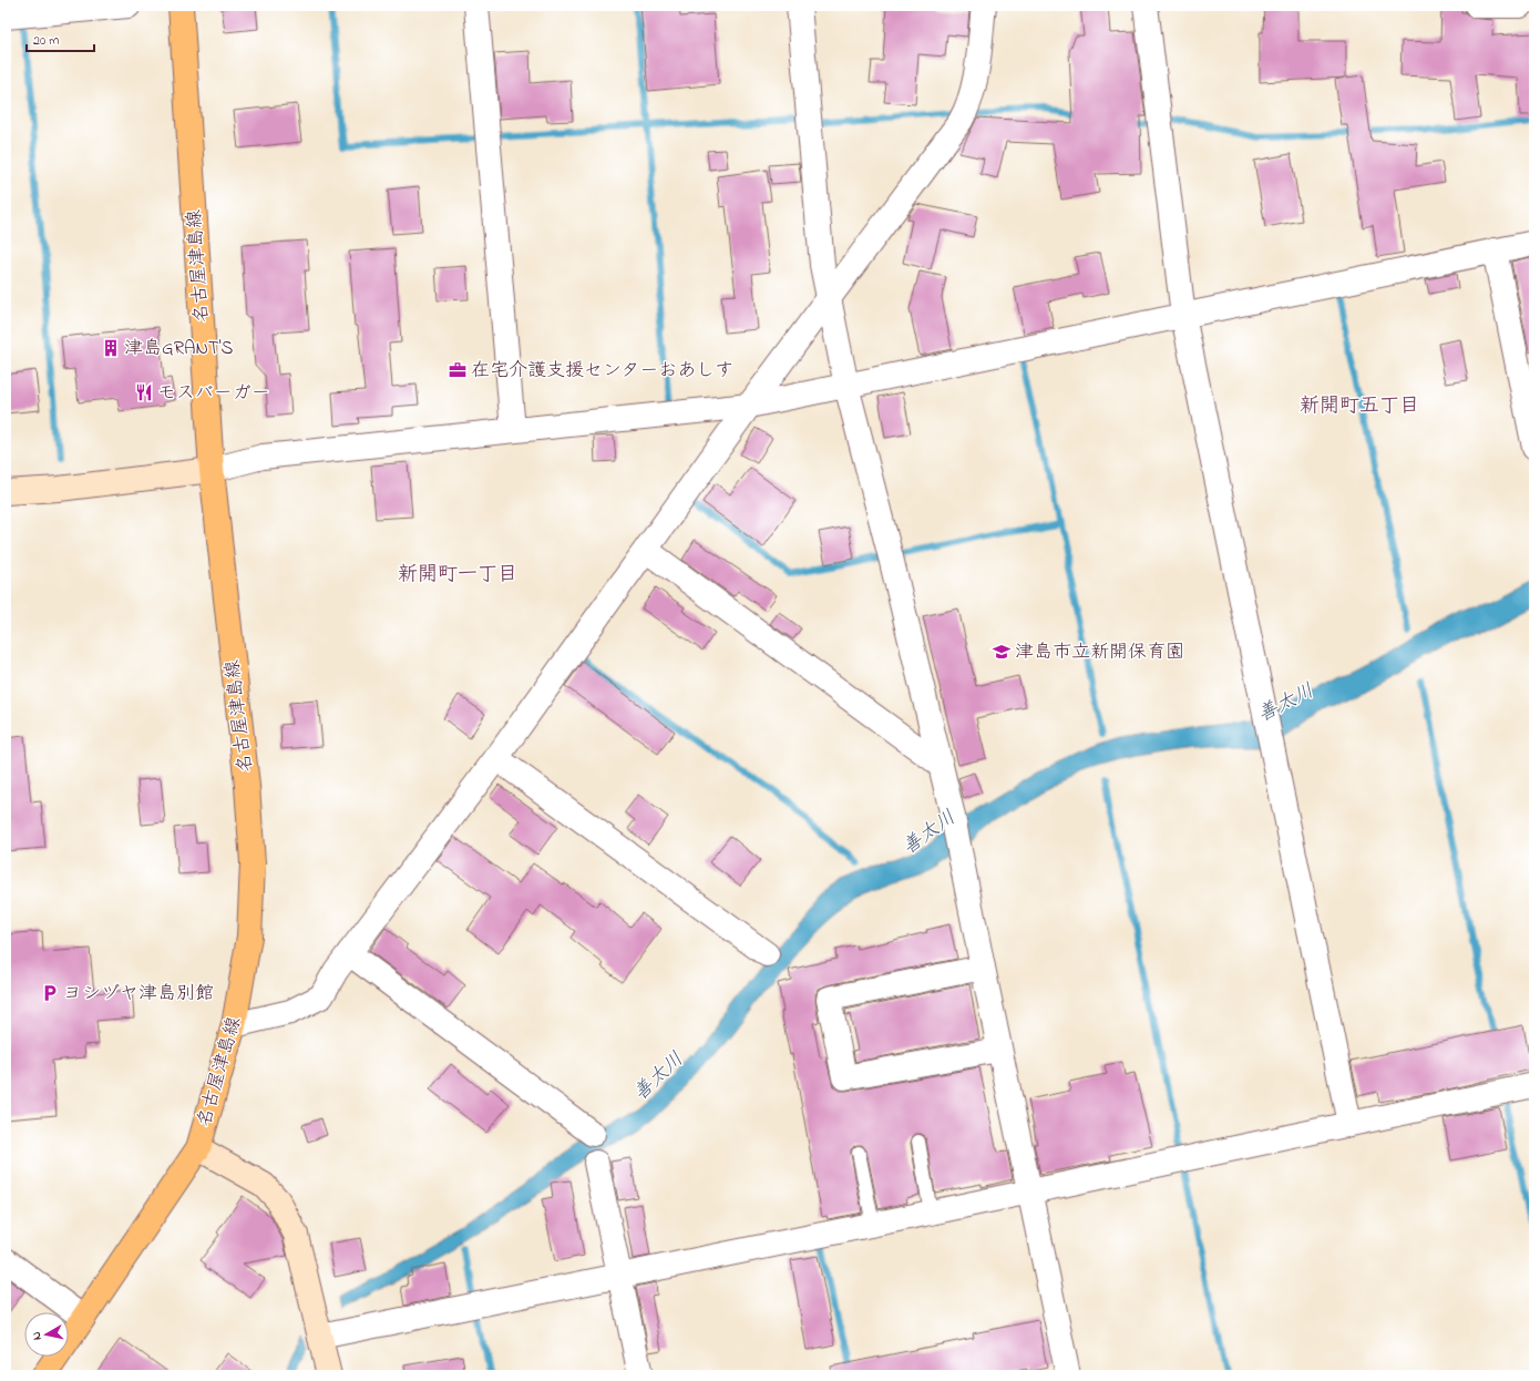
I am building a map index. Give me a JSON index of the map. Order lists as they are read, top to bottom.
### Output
{
  "streets": {
    "main road": ["名古屋津島線"]
  },
  "districts": ["新開町五丁目", "新開町一丁目"],
  "water": ["善太川"],
  "places": {
    "building": ["津島GRANT'S"],
    "office": ["在宅介護支援センターおあしす"],
    "restaurant": ["モスバーガー"],
    "school or university": ["津島市立新開保育園"],
    "parking": ["ヨシヅヤ津島別館"]
  },
  "scale_bar": "20 m",
  "north": "left"
}
